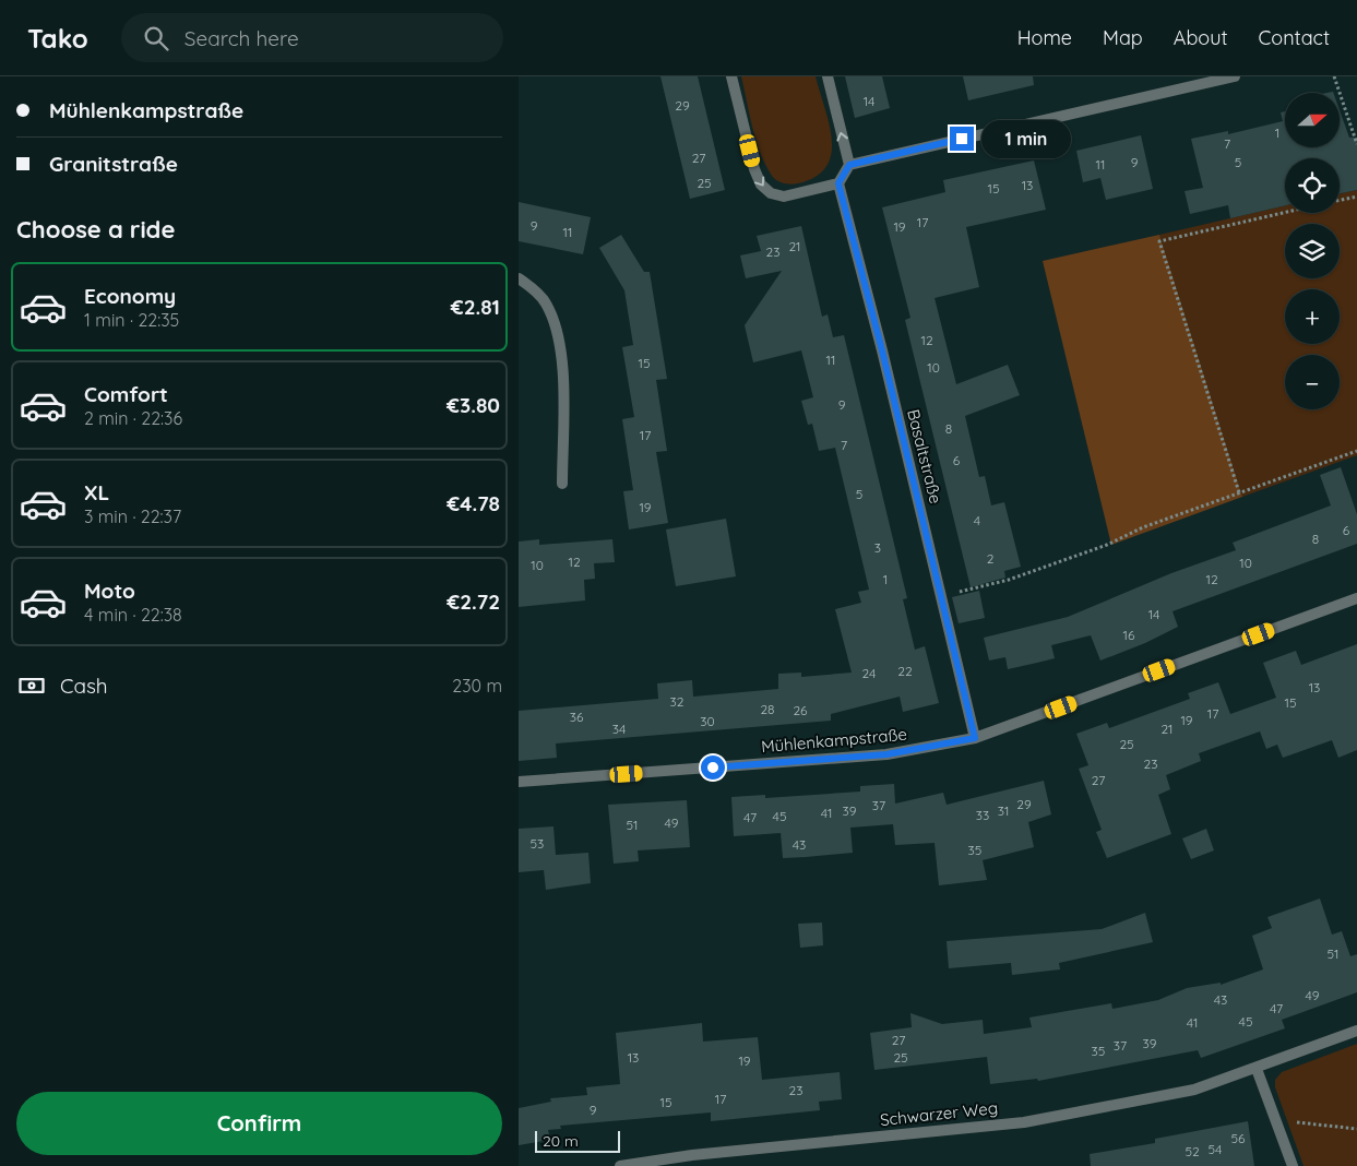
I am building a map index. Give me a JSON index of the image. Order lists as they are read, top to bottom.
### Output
{
  "streets": {
    "street": ["Basaltstraße", "Mühlenkampstraße", "Schwarzer Weg"]
  },
  "crossings": [
    ["Basaltstraße", "Mühlenkampstraße"]
  ],
  "house_numbers": [
    "14",
    "29",
    "1",
    "7",
    "27",
    "9",
    "5",
    "11",
    "25",
    "13",
    "15",
    "17",
    "9",
    "19",
    "11",
    "21",
    "23",
    "12",
    "11",
    "15",
    "10",
    "9",
    "8",
    "17",
    "7",
    "6",
    "5",
    "19",
    "4",
    "6",
    "8",
    "3",
    "2",
    "12",
    "10",
    "10",
    "1",
    "12",
    "14",
    "16",
    "22",
    "24",
    "13",
    "32",
    "15",
    "28",
    "26",
    "17",
    "36",
    "19",
    "30",
    "34",
    "21",
    "25",
    "23",
    "27",
    "29",
    "37",
    "39",
    "31",
    "41",
    "33",
    "45",
    "47",
    "49",
    "51",
    "53",
    "43",
    "35",
    "51",
    "49",
    "43",
    "47",
    "45",
    "41",
    "27",
    "39",
    "37",
    "35",
    "13",
    "25",
    "19",
    "23",
    "17",
    "15",
    "9",
    "56",
    "54",
    "52"
  ],
  "scale_bar": "20 m",
  "north": "right",
  "page": {
    "header": "Tako",
    "search": "Search here",
    "nav": [
      "Home",
      "Map",
      "About",
      "Contact"
    ],
    "banner": ["Mühlenkampstraße", "Granitstraße"],
    "map_buttons": ["+", "−"],
    "bubble": "1 min",
    "heading": "Choose a ride",
    "list": [
      {
        "name": "Economy",
        "note": "1 min · 22:35",
        "value": "€2.81"
      },
      {
        "name": "Comfort",
        "note": "2 min · 22:36",
        "value": "€3.80"
      },
      {
        "name": "XL",
        "note": "3 min · 22:37",
        "value": "€4.78"
      },
      {
        "name": "Moto",
        "note": "4 min · 22:38",
        "value": "€2.72"
      }
    ],
    "pay": ["Cash", "230 m"],
    "buttons": "Confirm",
    "scale": "20 m"
  }
}
